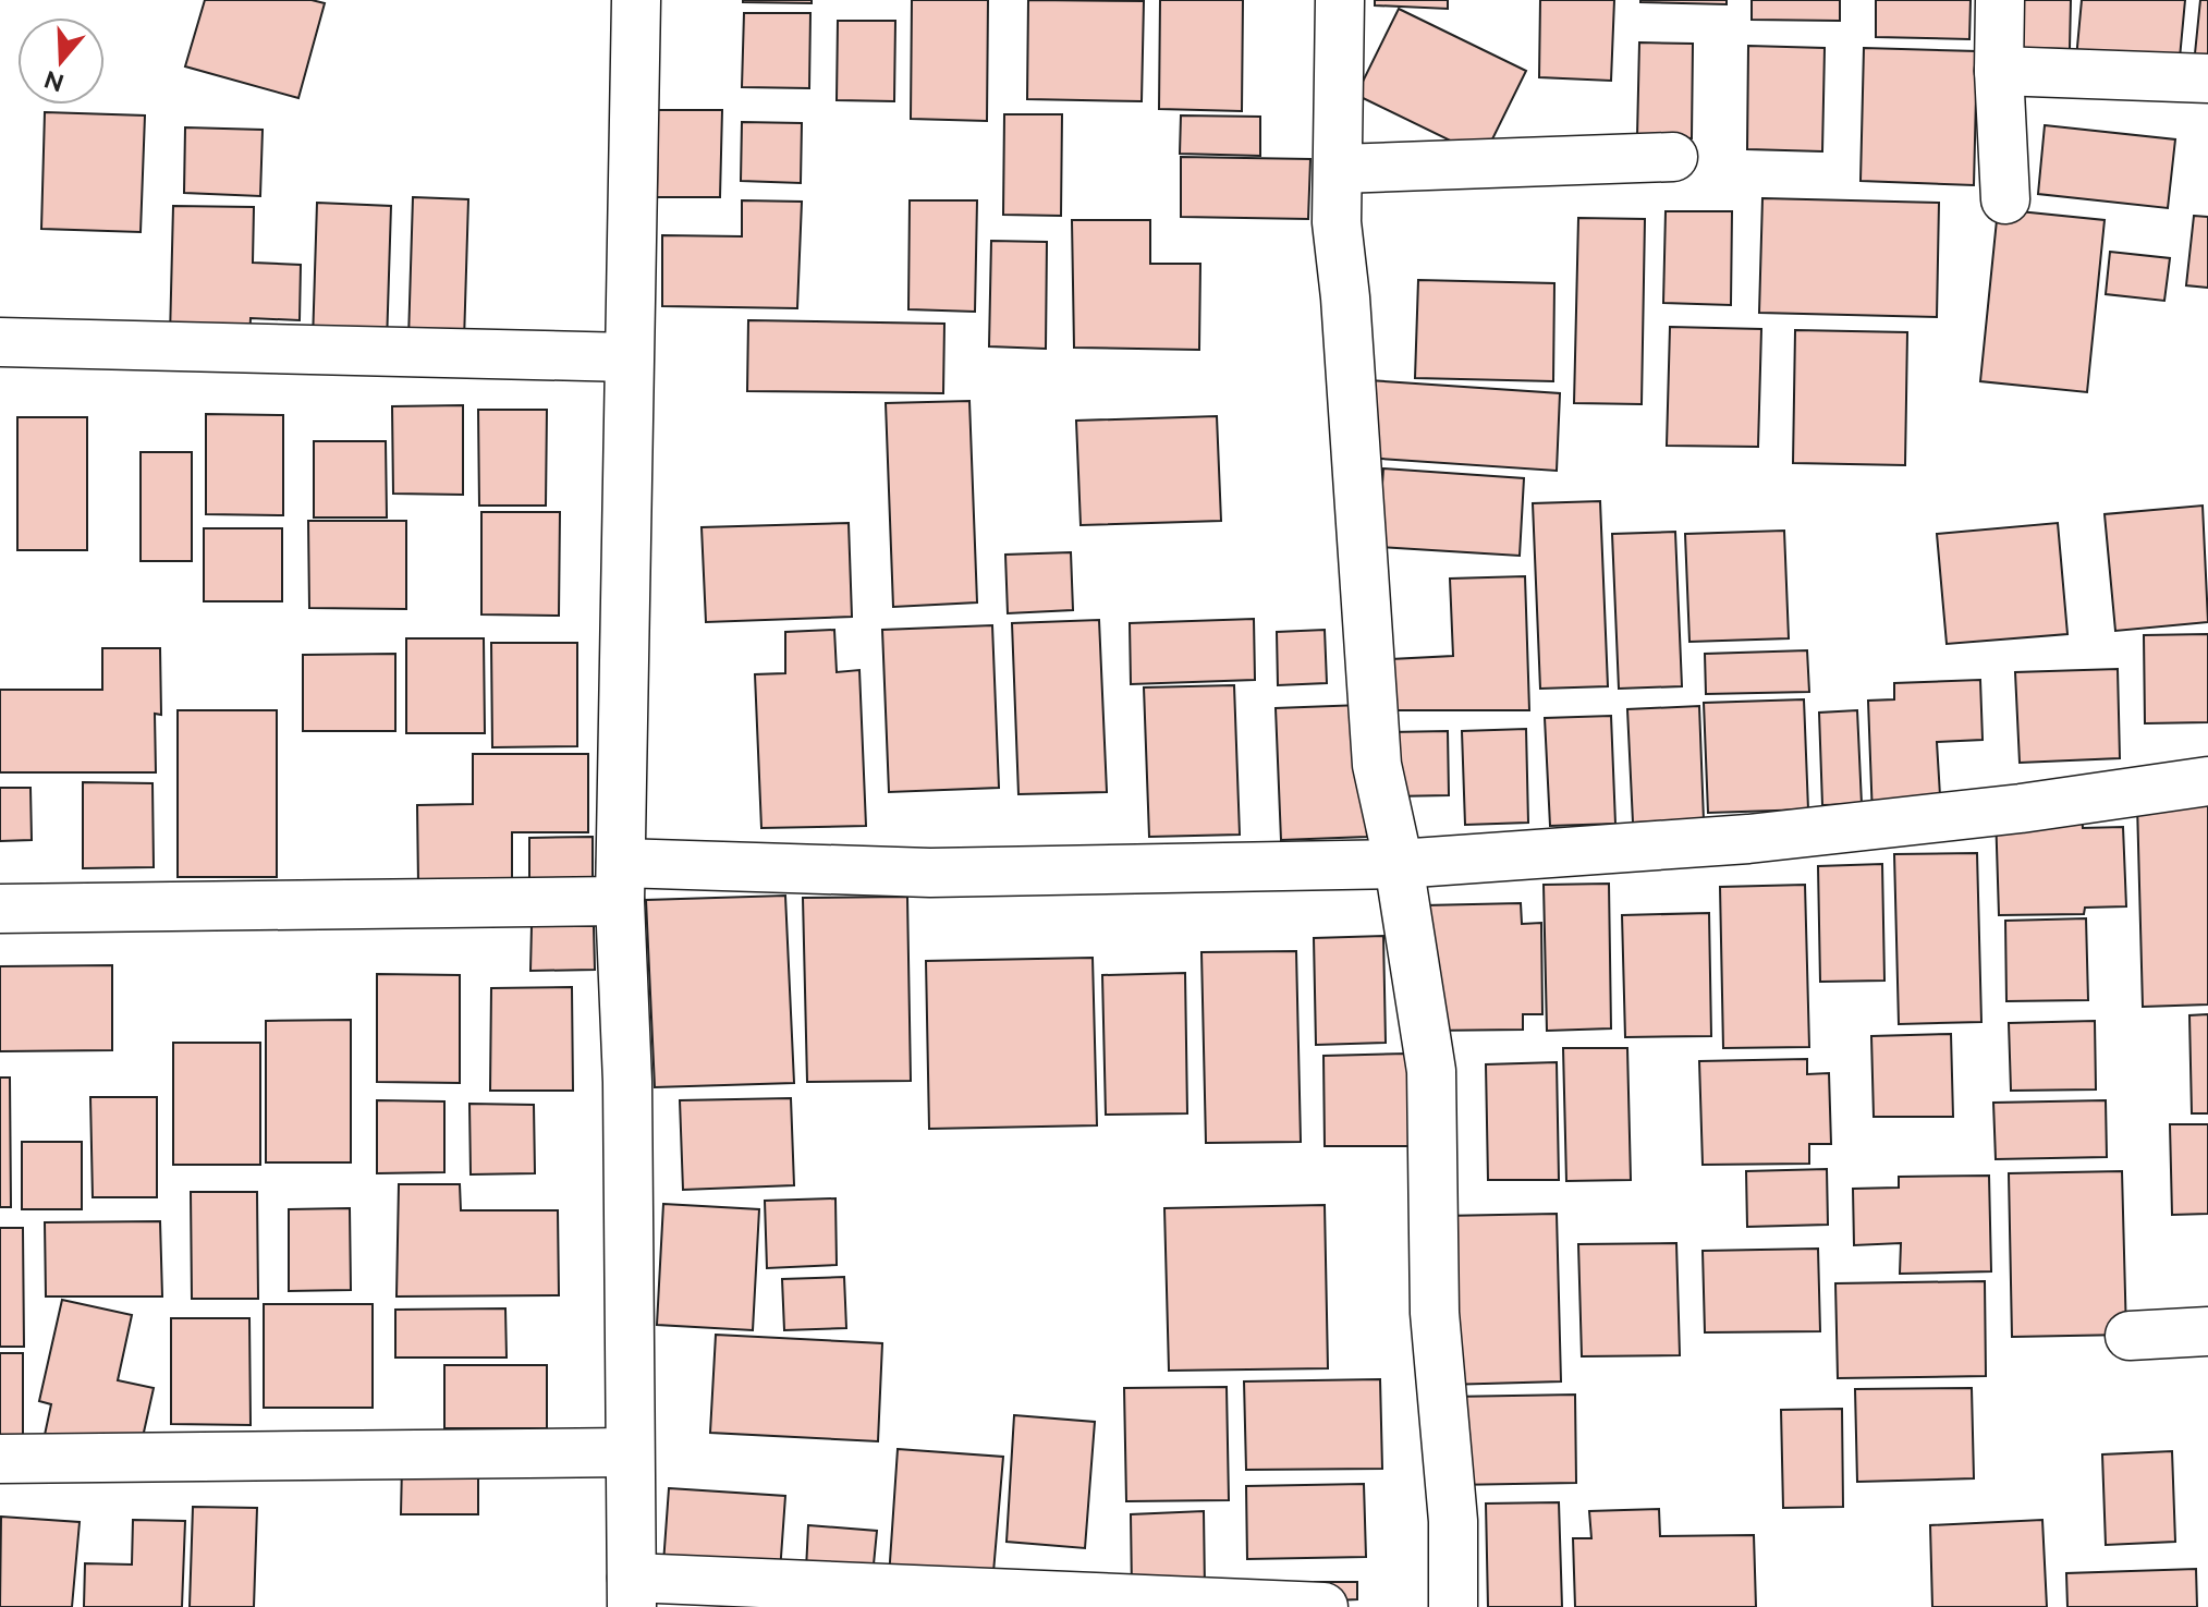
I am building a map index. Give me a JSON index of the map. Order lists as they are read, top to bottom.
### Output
{
  "north": "bottom"
}
